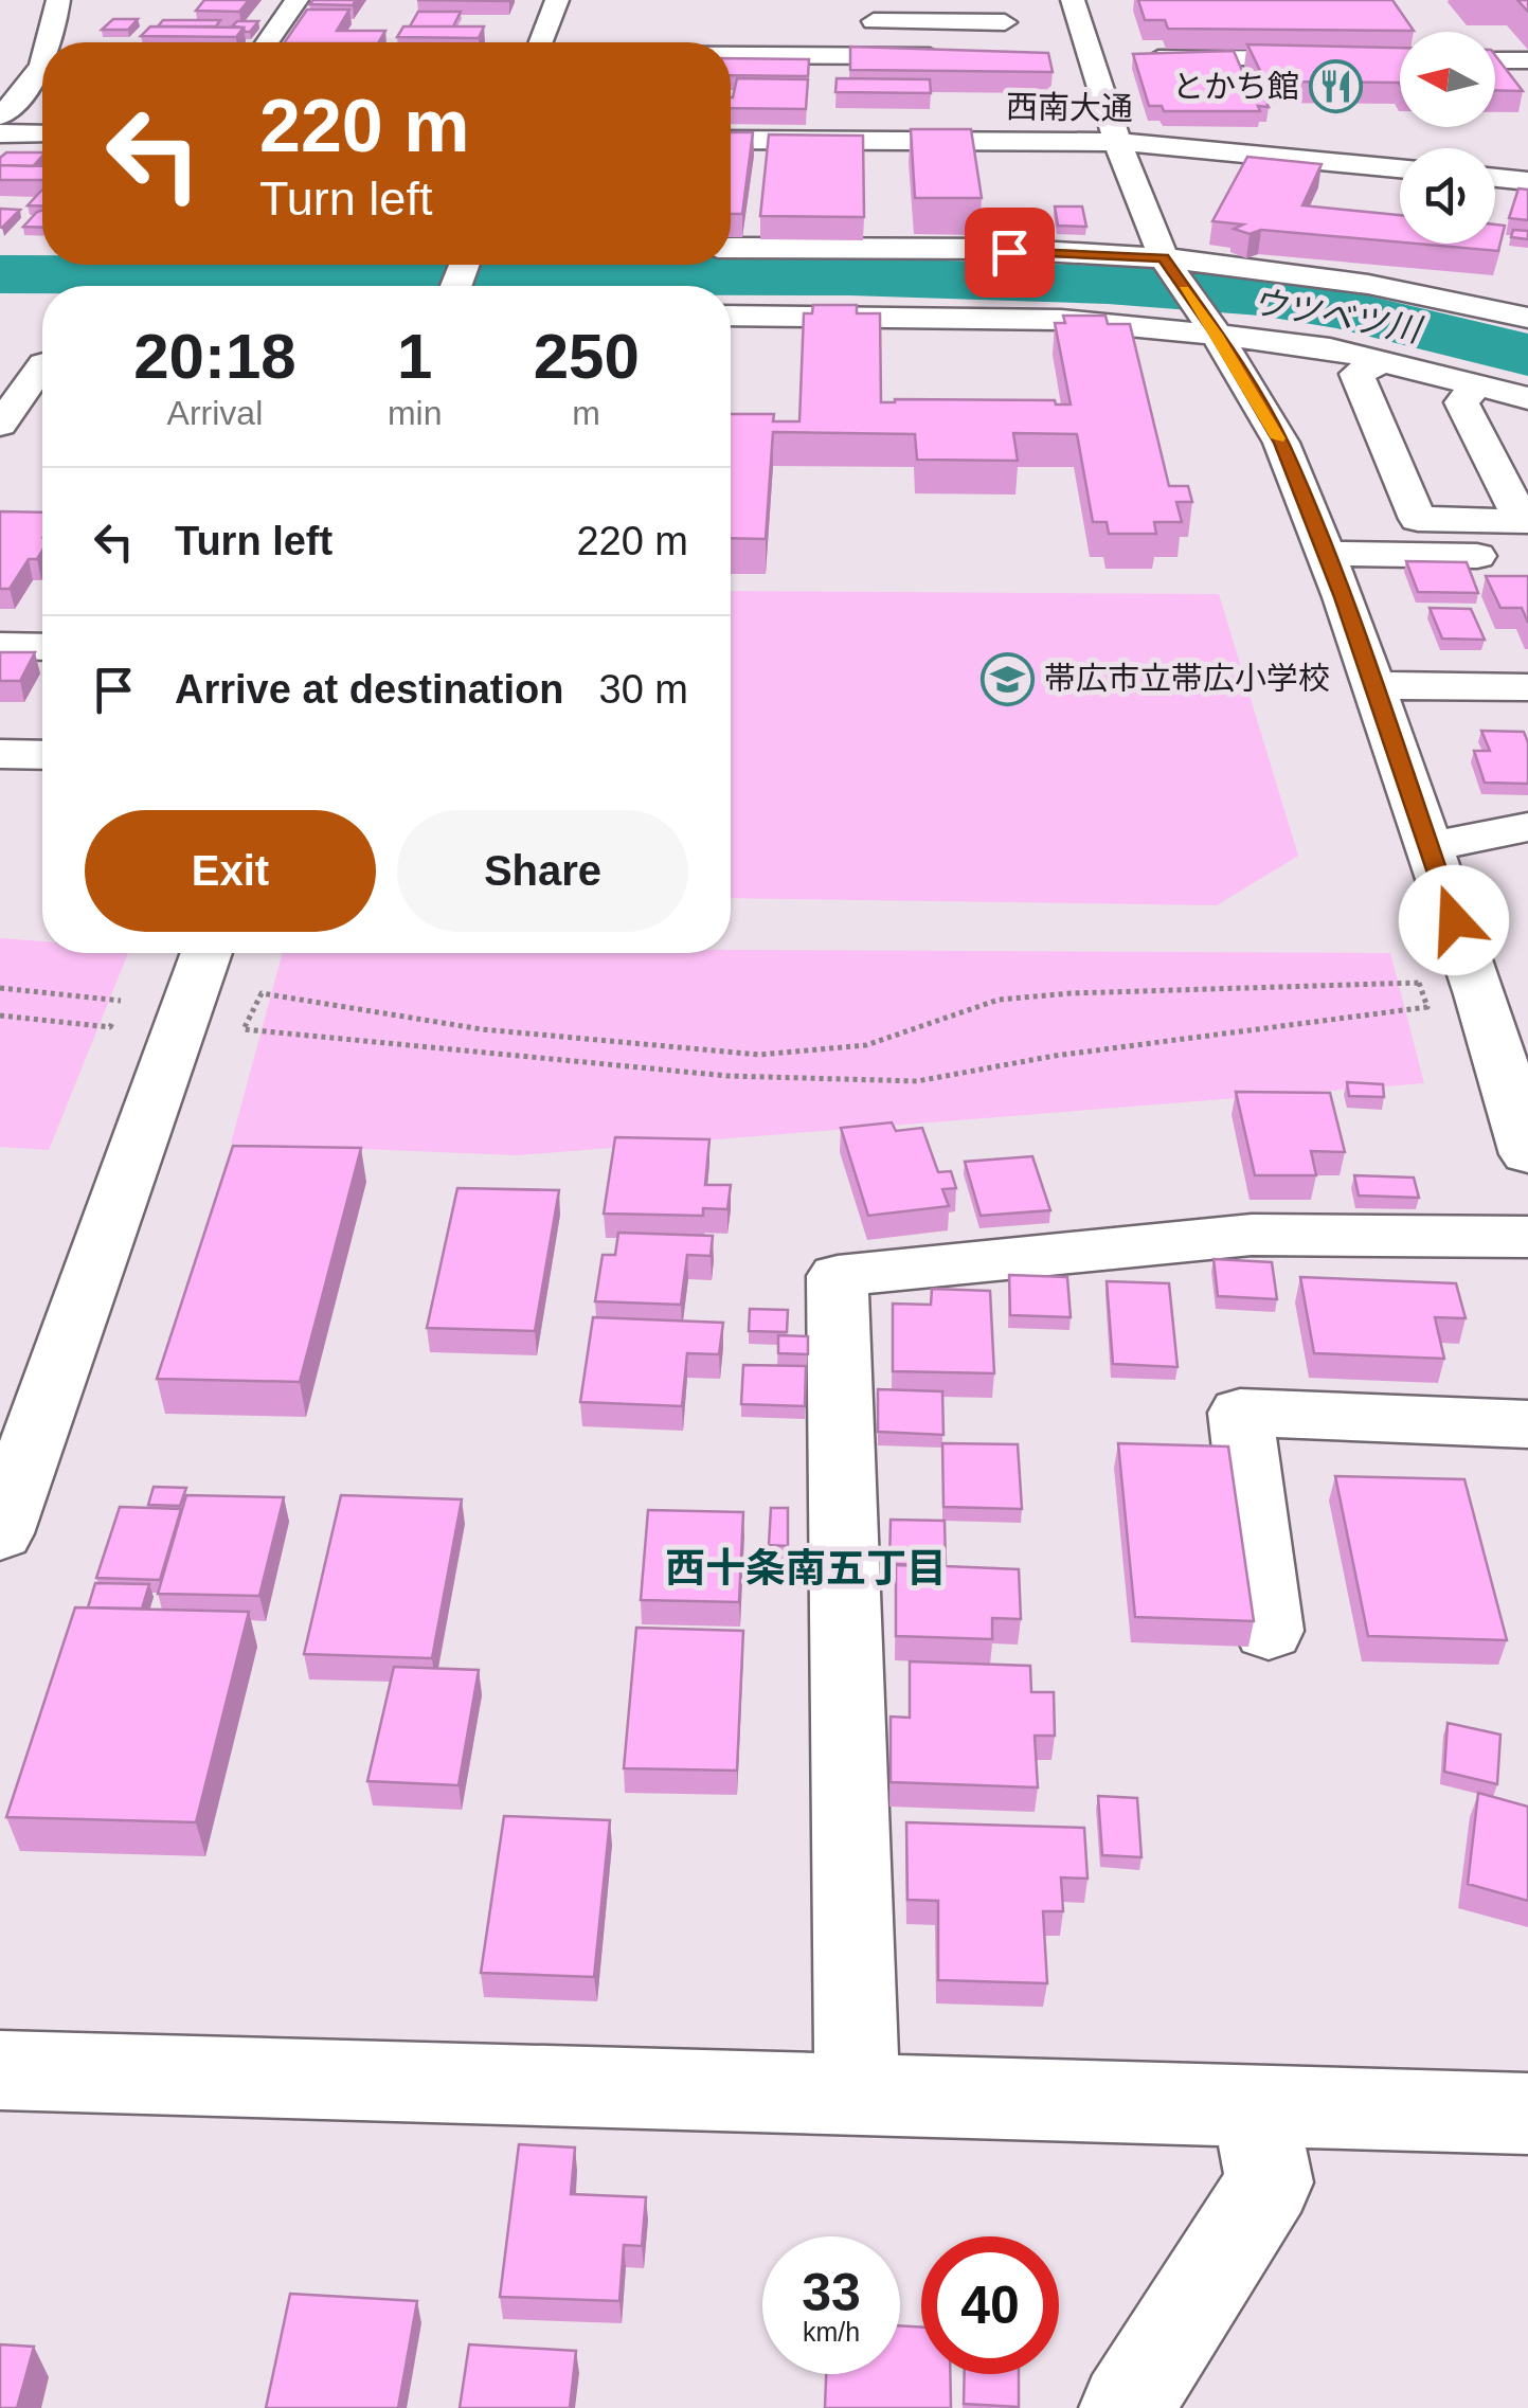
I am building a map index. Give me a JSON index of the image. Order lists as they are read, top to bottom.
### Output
{
  "streets": {
    "street": ["西南大通"]
  },
  "districts": ["西十条南五丁目"],
  "water": ["ウツベツ川"],
  "places": {
    "restaurant": ["とかち館"],
    "school or university": ["帯広市立帯広小学校"]
  },
  "north": "left",
  "page": {
    "turn": ["220 m", "Turn left"],
    "eta": [
      "20:18",
      "Arrival",
      "1",
      "min",
      "250",
      "m"
    ],
    "list": [
      {
        "name": "Turn left",
        "value": "220 m"
      },
      {
        "name": "Arrive at destination",
        "value": "30 m"
      }
    ],
    "buttons": ["Exit", "Share"],
    "speed": "33 km/h",
    "limit": "40"
  }
}
